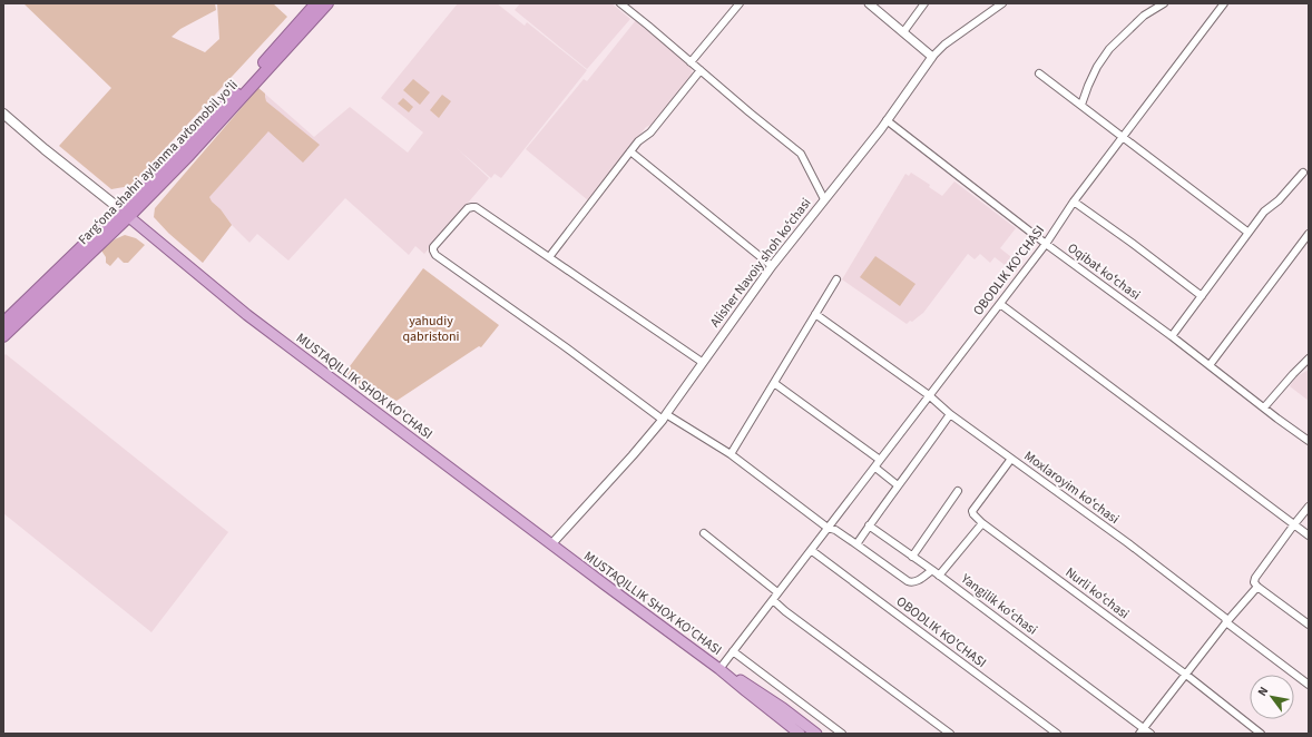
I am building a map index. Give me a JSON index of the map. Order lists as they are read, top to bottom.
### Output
{
  "streets": {
    "highway": ["Fargʻona shahri aylanma avtomobil yoʻli"],
    "main road": ["MUSTAQILLIK SHOX KO'CHASI"],
    "street": [
      "Alisher Navoiy shoh koʻchasi",
      "OBODLIK KO'CHASI",
      "Oqibat koʻchasi",
      "Moxlaroyim koʻchasi",
      "Nurli koʻchasi",
      "Yangilik koʻchasi"
    ]
  },
  "crossings": [
    ["Fargʻona shahri aylanma avtomobil yoʻli", "MUSTAQILLIK SHOX KO'CHASI"],
    ["Alisher Navoiy shoh koʻchasi", "Oqibat koʻchasi"],
    ["Alisher Navoiy shoh koʻchasi", "MUSTAQILLIK SHOX KO'CHASI"],
    ["OBODLIK KO'CHASI", "Oqibat koʻchasi"],
    ["OBODLIK KO'CHASI", "MUSTAQILLIK SHOX KO'CHASI"],
    ["OBODLIK KO'CHASI", "Moxlaroyim koʻchasi"]
  ],
  "parks": ["yahudiy qabristoni"],
  "north": "top left"
}
